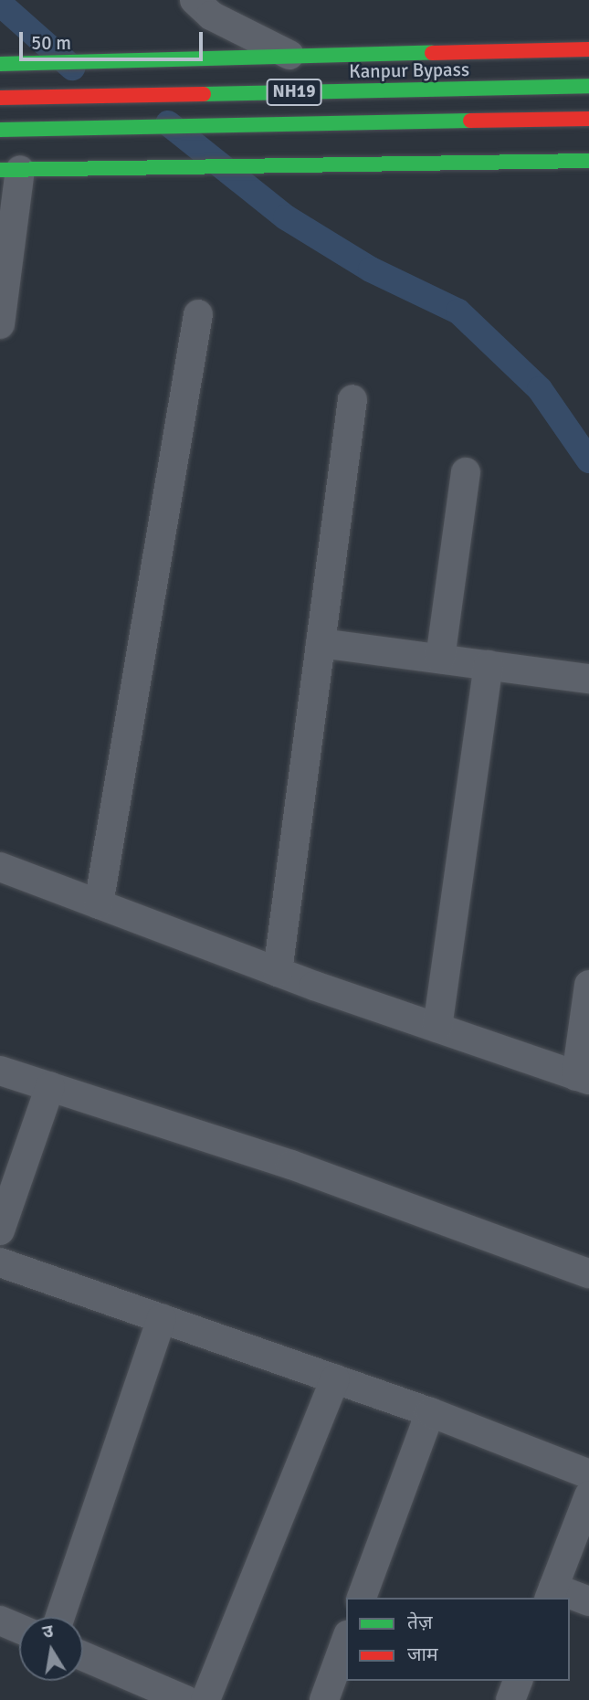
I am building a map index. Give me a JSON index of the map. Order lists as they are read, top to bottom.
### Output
{
  "streets": {
    "main road": ["Kanpur Bypass", "NH19"]
  },
  "legend": ["तेज़", "जाम"],
  "scale_bar": "50 m",
  "north": "top"
}
